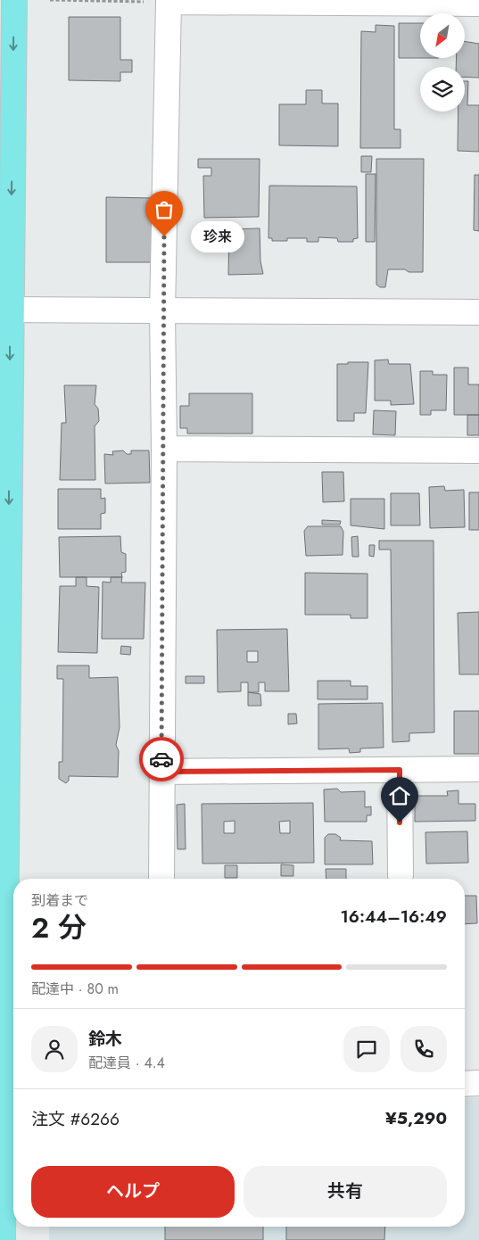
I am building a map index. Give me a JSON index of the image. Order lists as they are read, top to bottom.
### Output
{
  "places": ["珍来"],
  "north": "bottom left",
  "page": {
    "bubble": "珍来",
    "heading": ["2 分", "到着まで", "16:44–16:49"],
    "panel": [
      "鈴木",
      "配達員 · 4.4",
      "注文 #6266",
      "¥5,290"
    ],
    "bar": "配達中 · 80 m",
    "buttons": ["ヘルプ", "共有"]
  }
}
